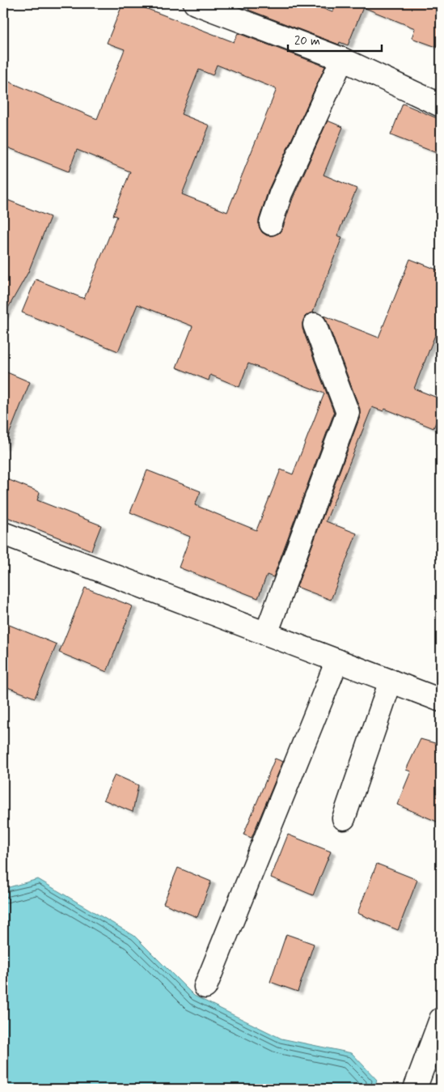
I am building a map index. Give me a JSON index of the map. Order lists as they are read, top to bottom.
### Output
{
  "scale_bar": "20 m"
}
